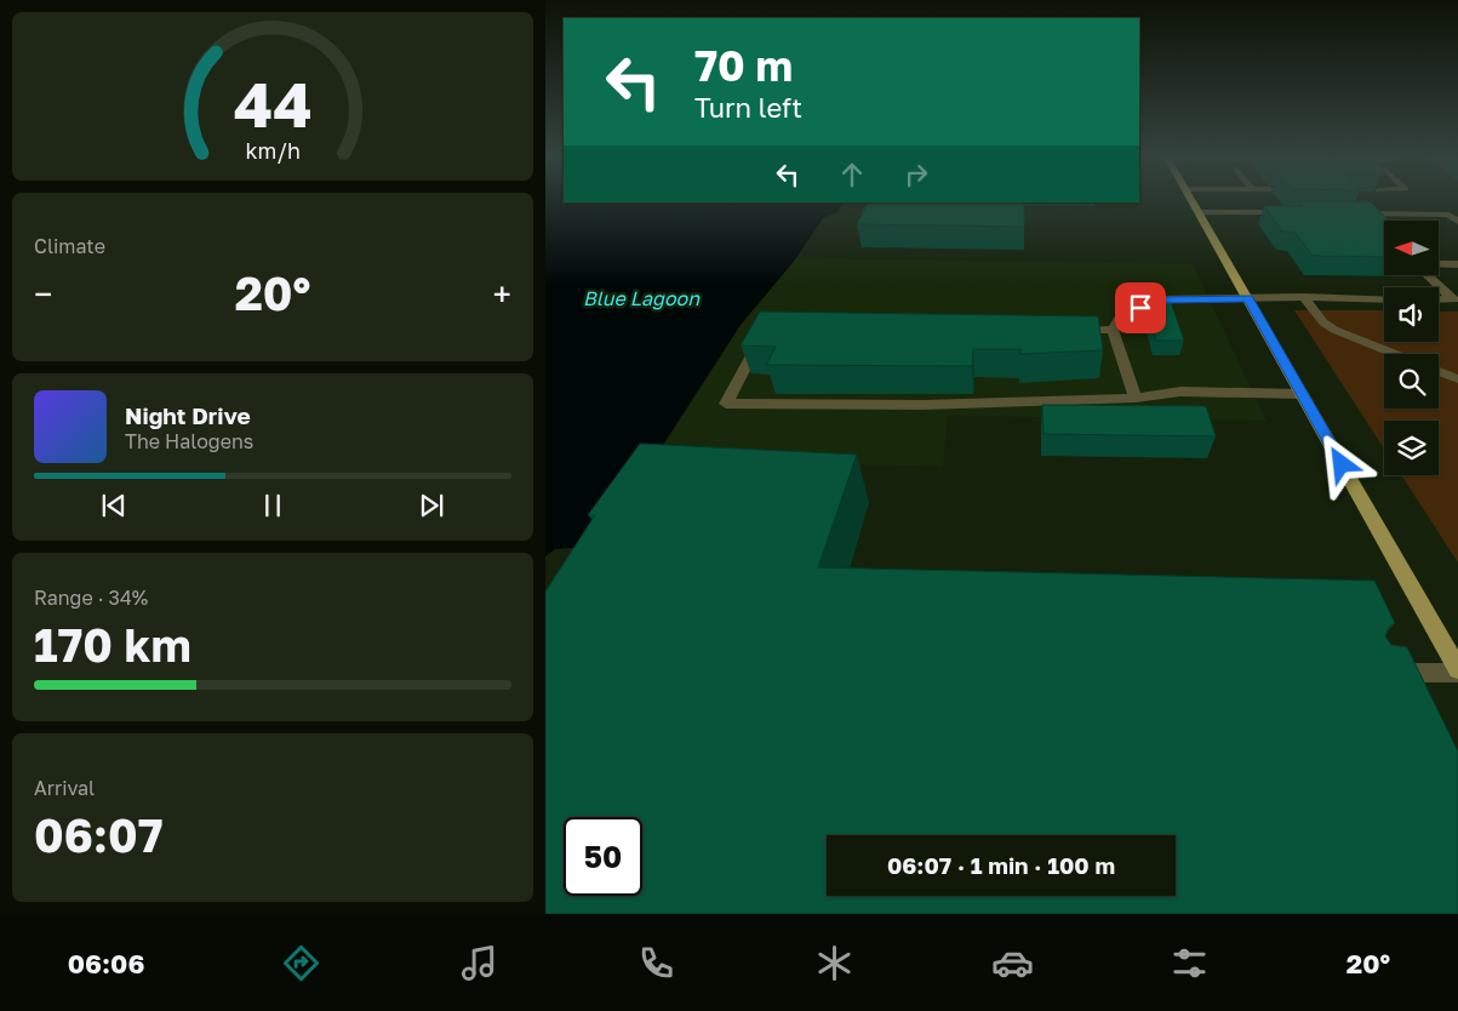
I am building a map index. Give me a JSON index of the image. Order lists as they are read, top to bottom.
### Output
{
  "water": ["Blue Lagoon"],
  "north": "left",
  "page": {
    "turn": ["70 m", "Turn left"],
    "tile": [
      "Climate",
      ["Range · 34%", "170 km"],
      ["Arrival", "06:07"]
    ],
    "heat": ["−", "20°", "+"],
    "song": ["Night Drive", "The Halogens"],
    "limit": "50",
    "trip": "06:07 · 1 min · 100 m",
    "tabs": ["06:06", "20°"],
    "gauge": ["44", "km/h"]
  }
}
